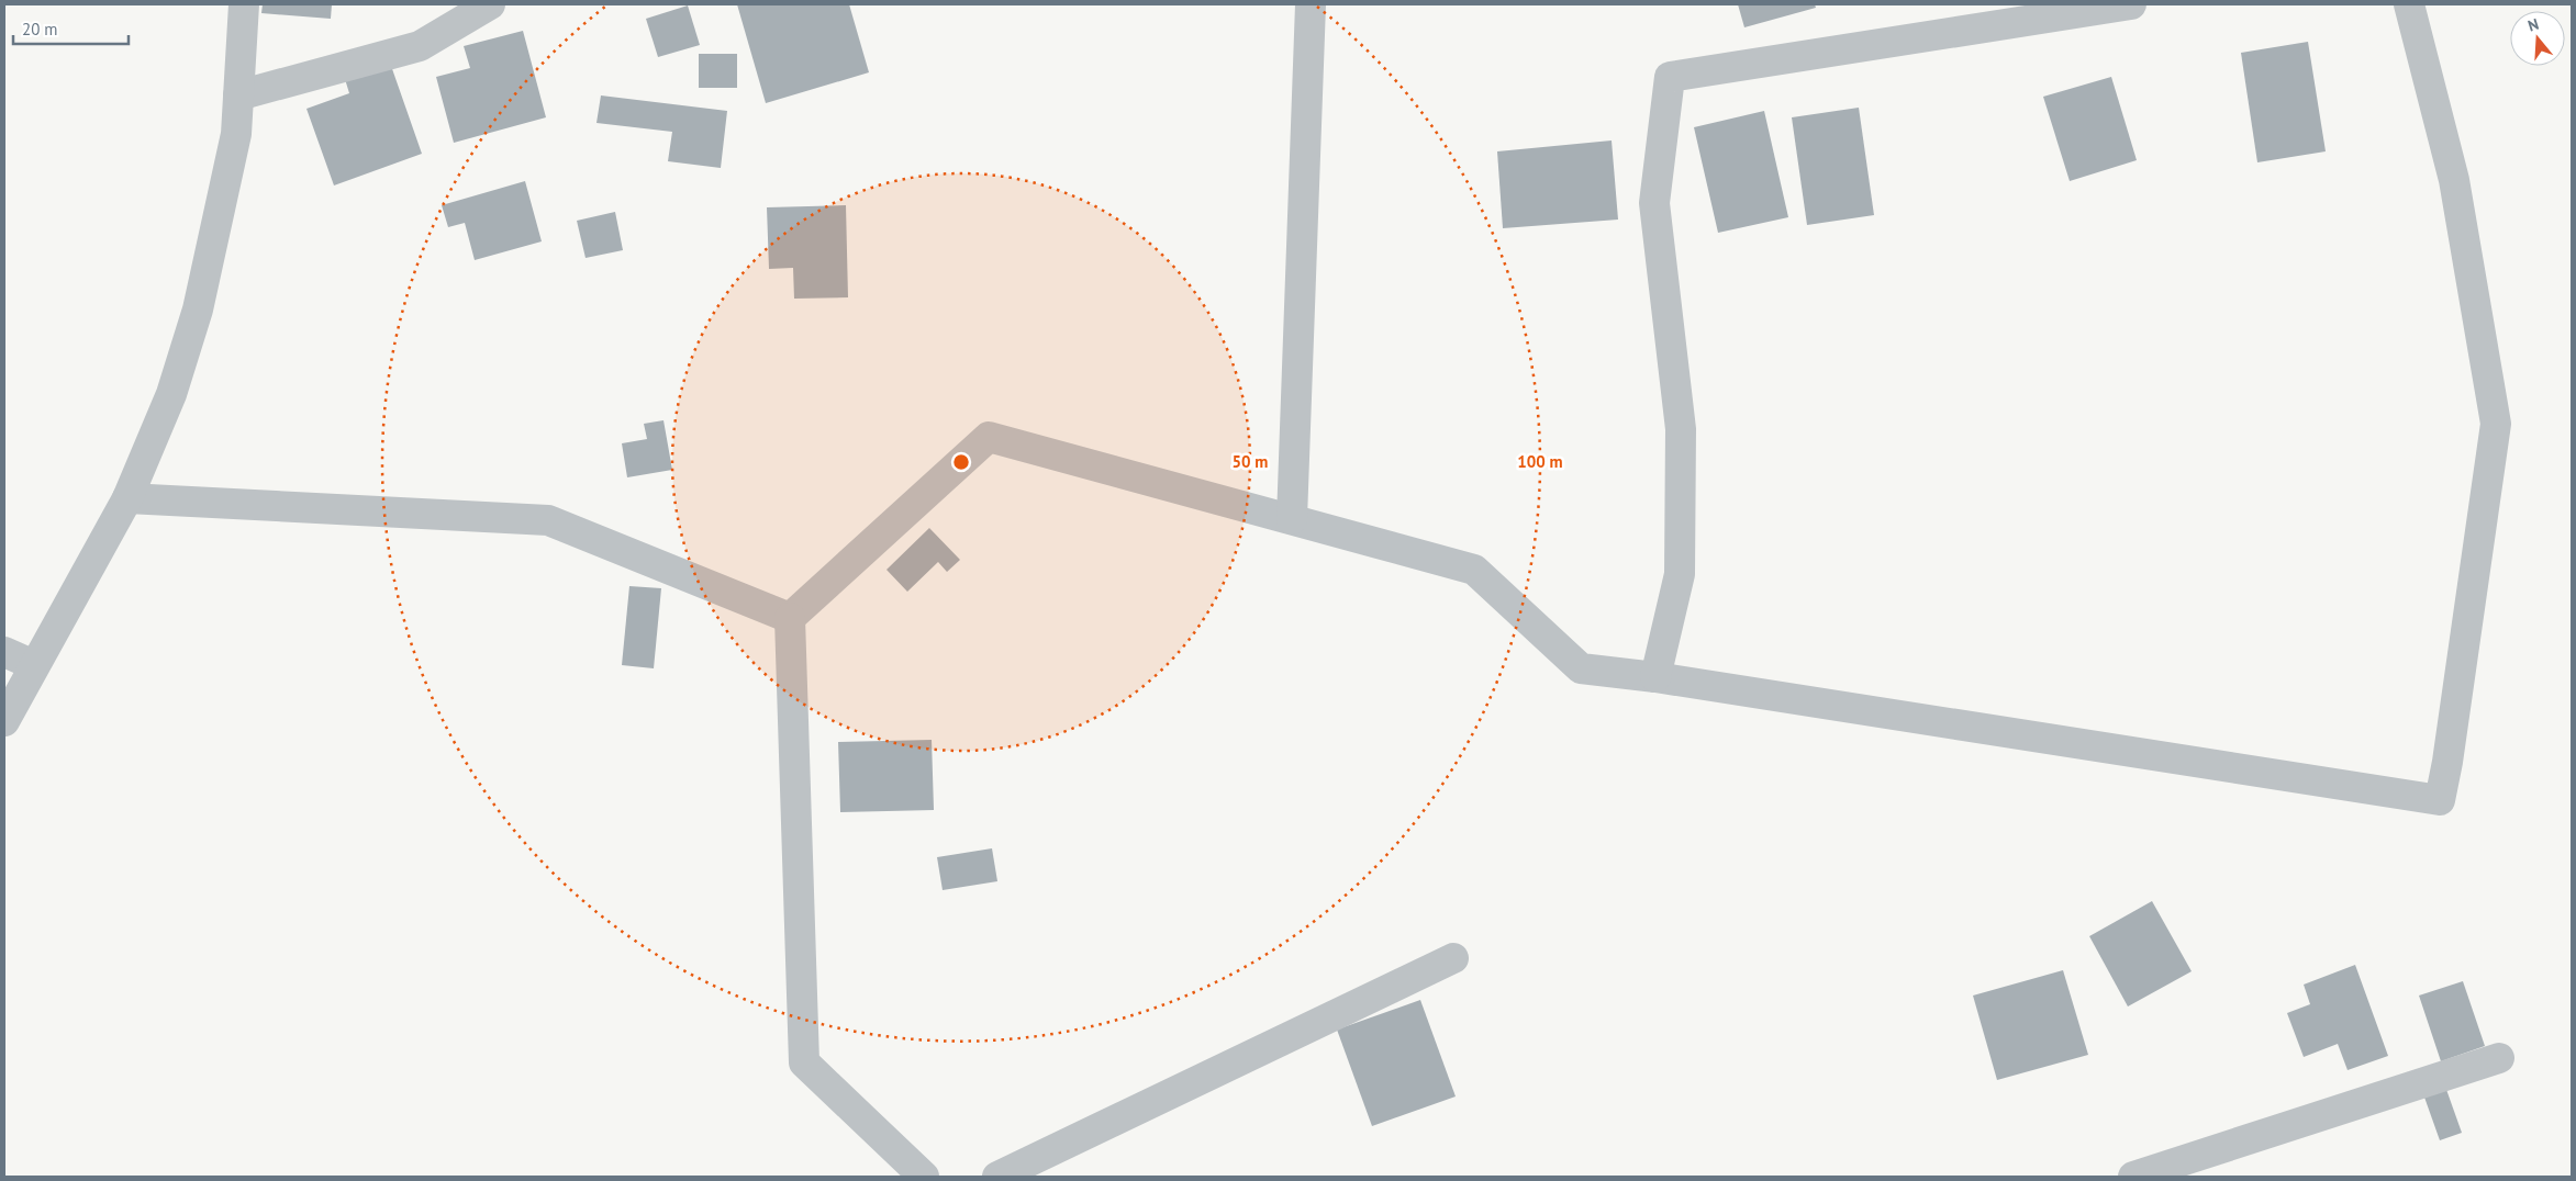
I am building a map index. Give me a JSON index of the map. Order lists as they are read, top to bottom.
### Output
{
  "scale_bar": "20 m",
  "north": "top",
  "rings": ["50 m", "100 m"]
}
